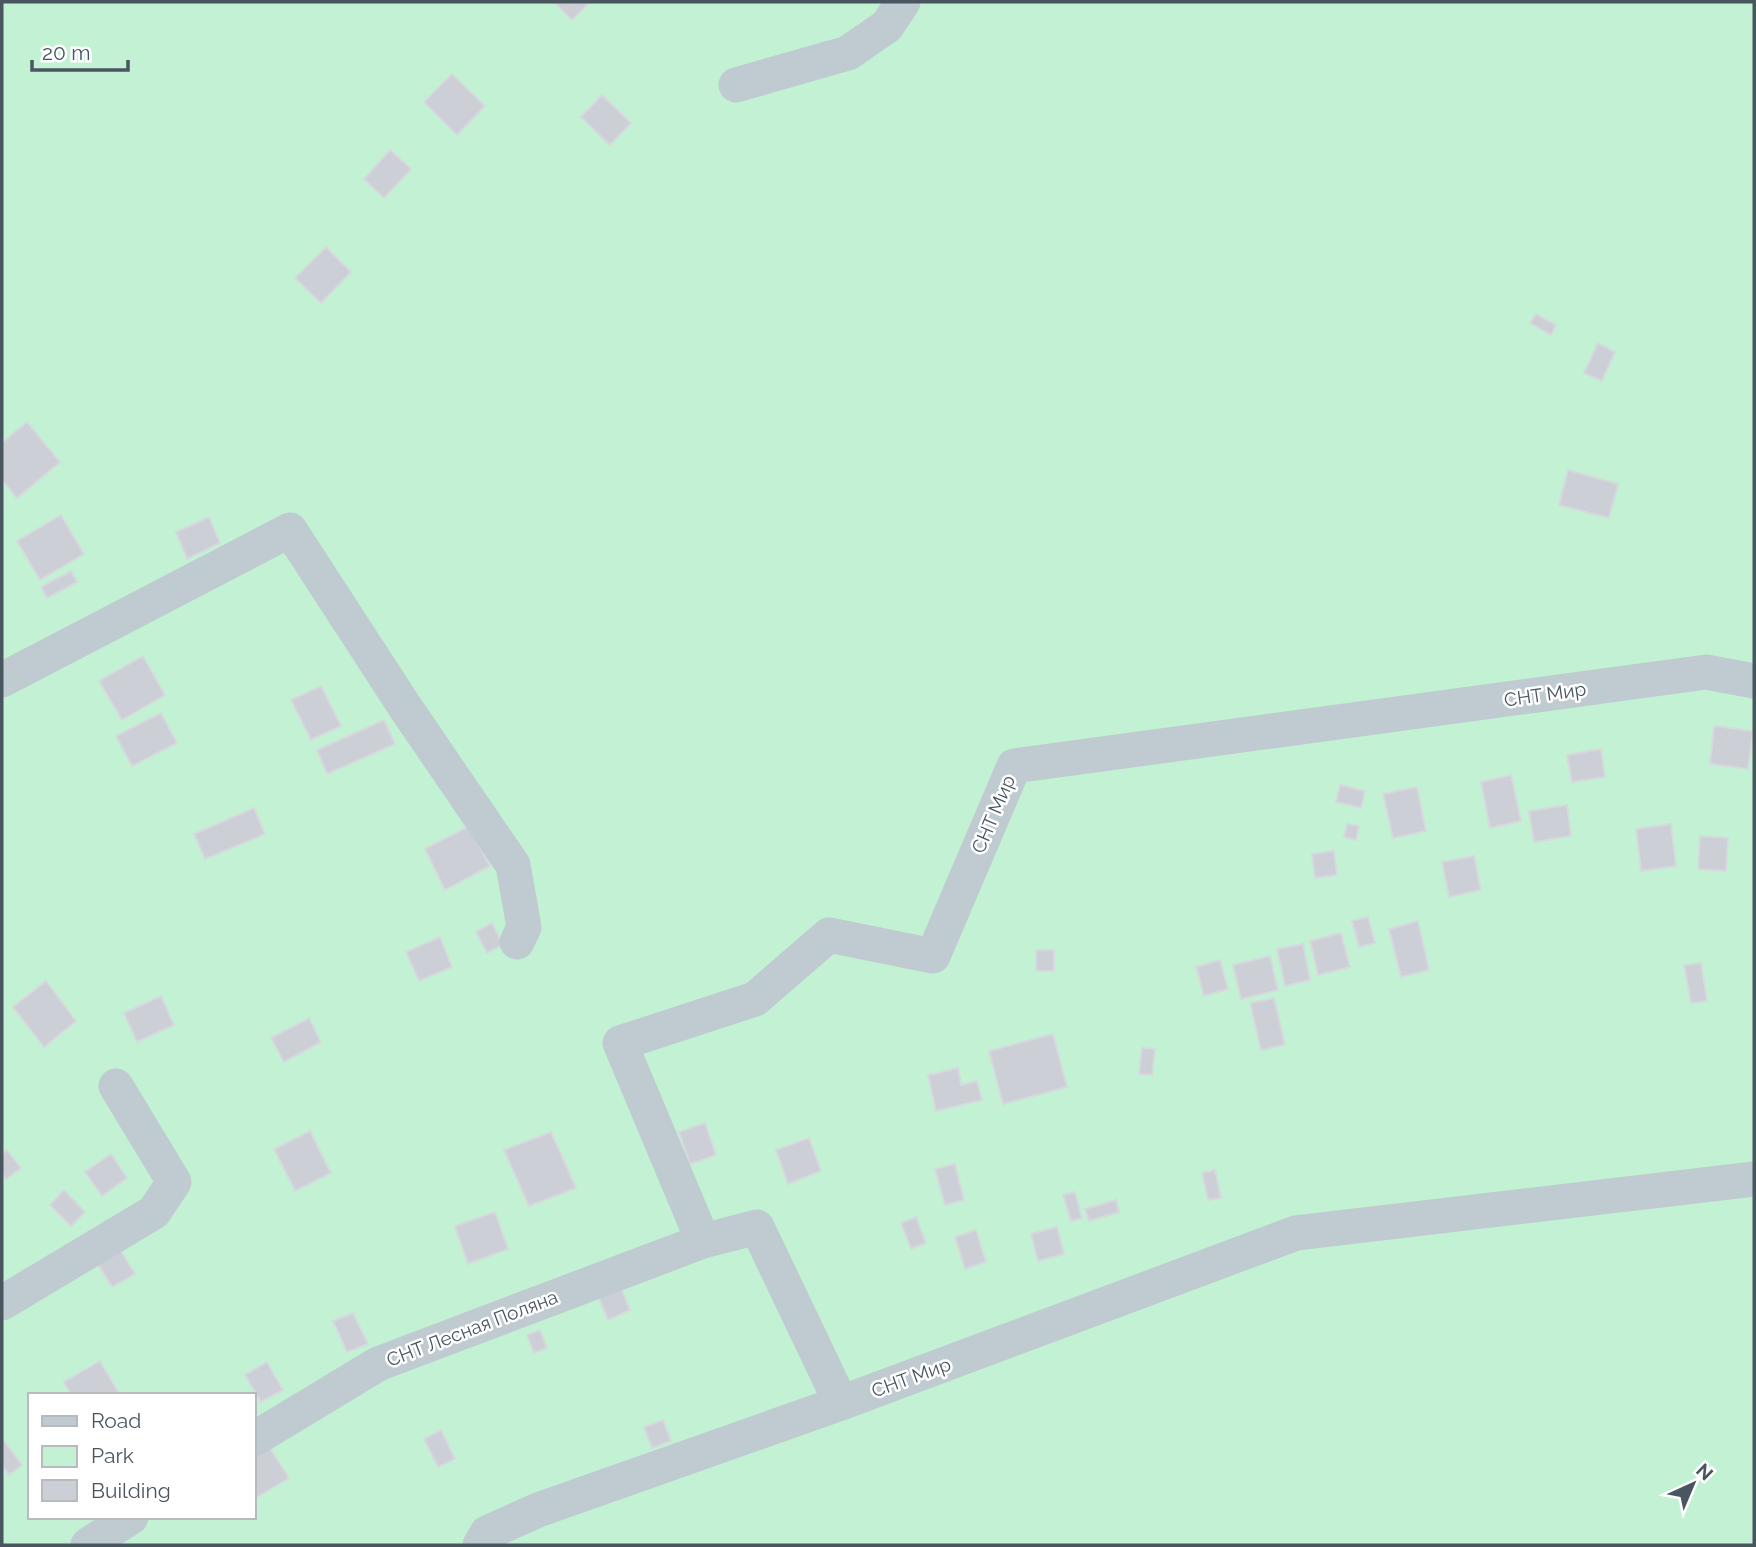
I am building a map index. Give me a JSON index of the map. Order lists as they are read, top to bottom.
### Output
{
  "streets": {
    "street": ["СНТ Мир", "СНТ Лесная Поляна"]
  },
  "crossings": [
    ["СНТ Мир", "СНТ Лесная Поляна"]
  ],
  "legend": ["Road", "Park", "Building"],
  "scale_bar": "20 m",
  "north": "top right"
}
